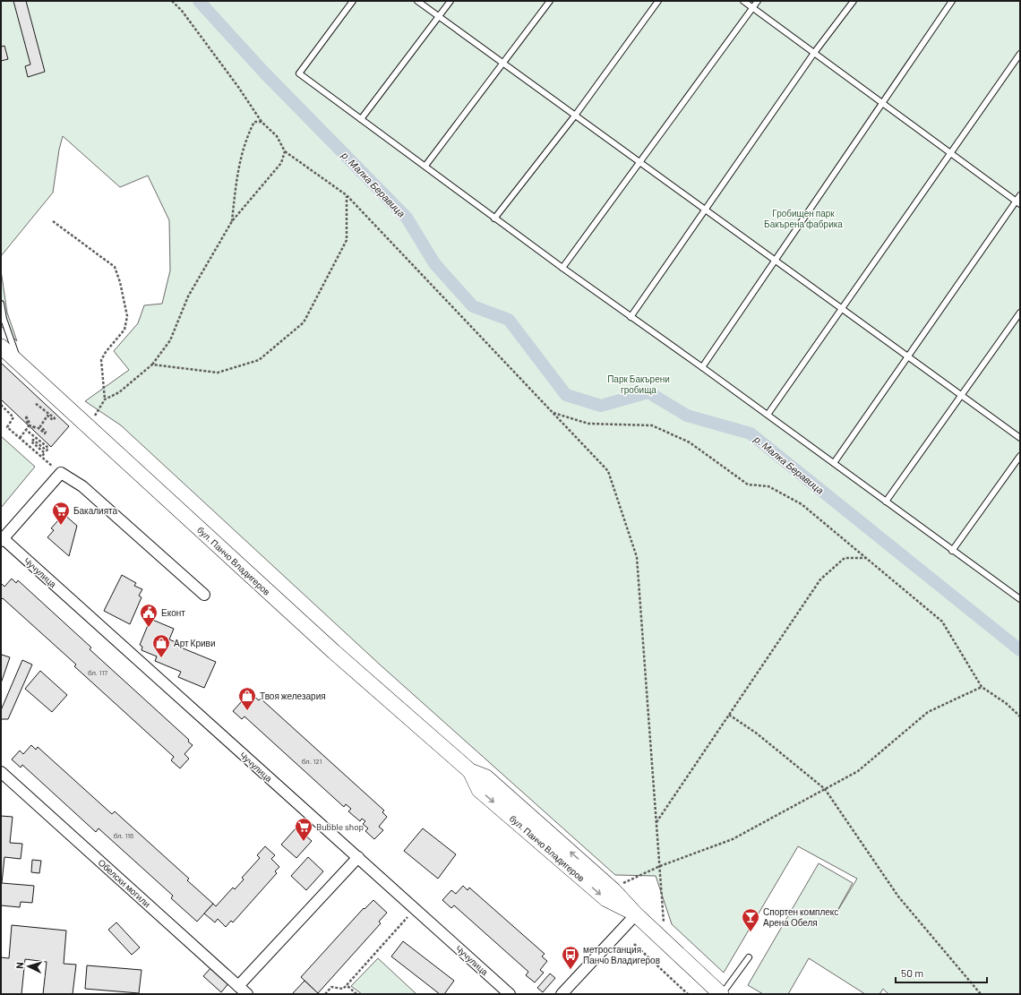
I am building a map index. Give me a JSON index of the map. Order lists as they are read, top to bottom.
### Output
{
  "streets": {
    "street": ["бул. Панчо Владигеров", "Чучулица", "Обелски могили"]
  },
  "water": ["р. Малка Беравица"],
  "parks": ["Гробищен парк Бакърена фабрика", "Парк Бакърени гробища"],
  "places": {
    "supermarket": ["Бакалията", "Bubble shop"],
    "public building": ["Еконт"],
    "shop": ["Арт Криви", "Твоя железария"],
    "bar": ["Спортен комплекс Арена Обеля"],
    "bus stop": ["метростанция Панчо Владигеров"]
  },
  "house_numbers": ["бл. 117", "бл. 121", "бл. 116"],
  "scale_bar": "50 m",
  "north": "left"
}
